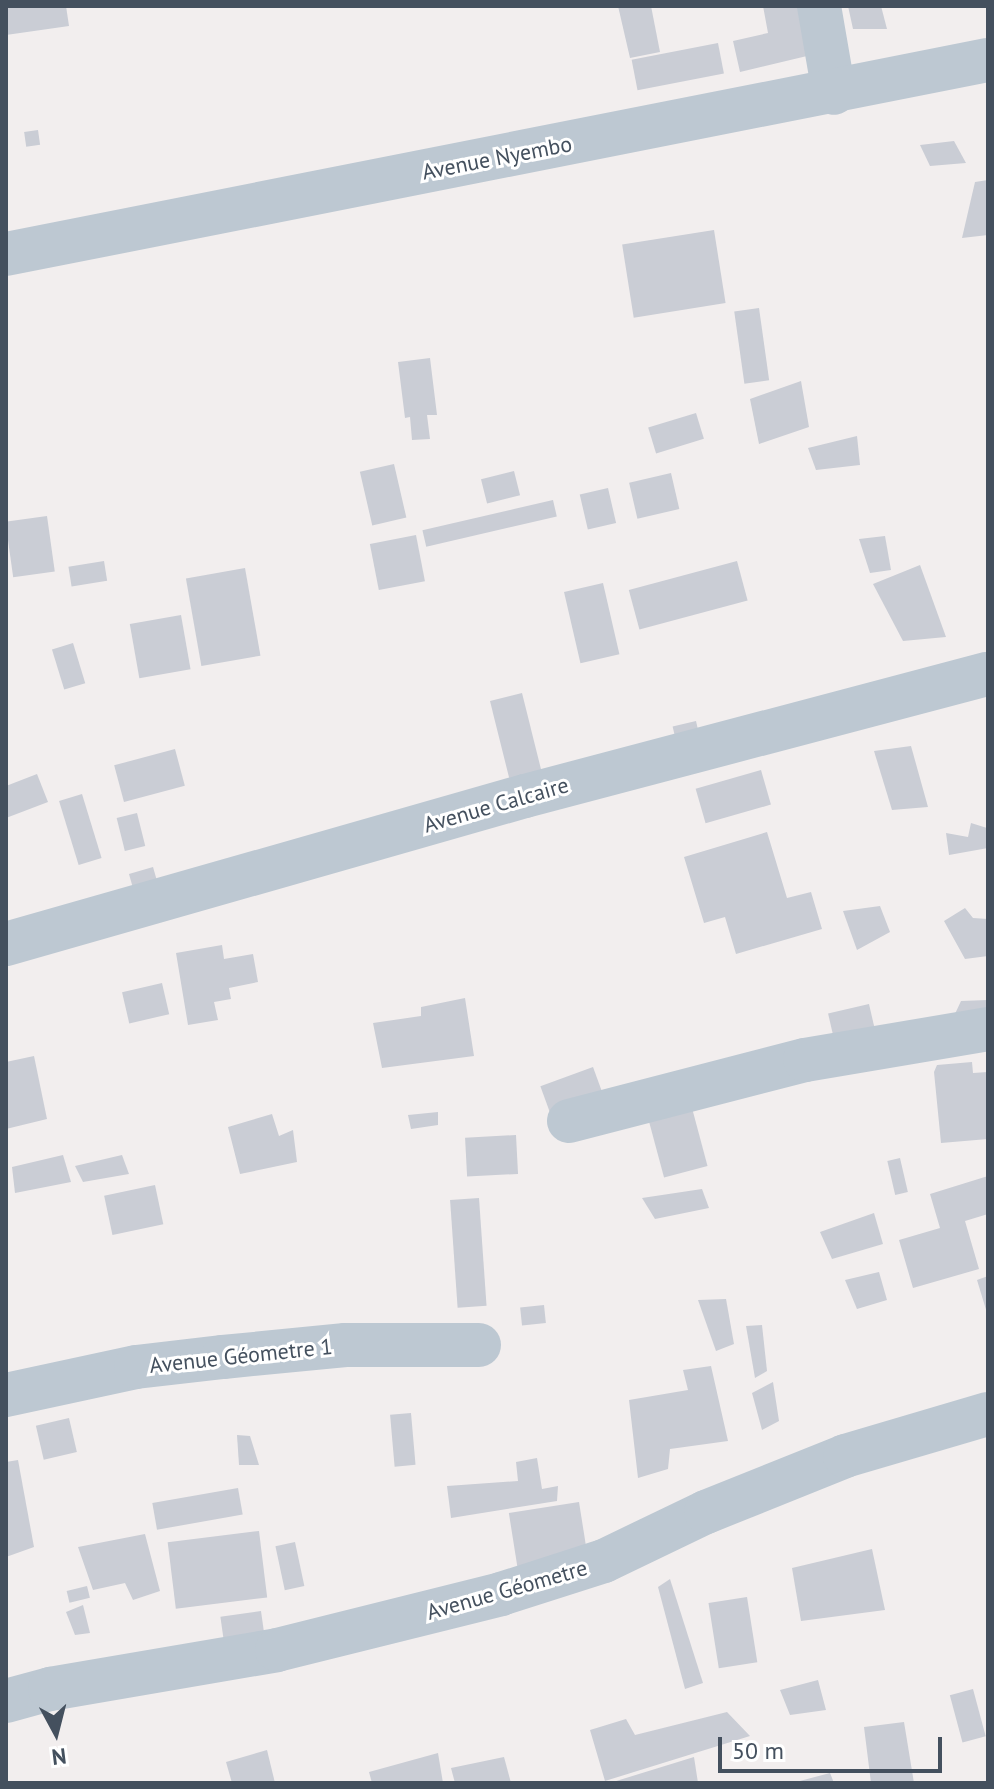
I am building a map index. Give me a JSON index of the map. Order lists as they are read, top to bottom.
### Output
{
  "streets": {
    "street": [
      "Avenue Nyembo",
      "Avenue Calcaire",
      "Avenue Géometre 1",
      "Avenue Géometre"
    ]
  },
  "scale_bar": "50 m",
  "north": "bottom"
}
